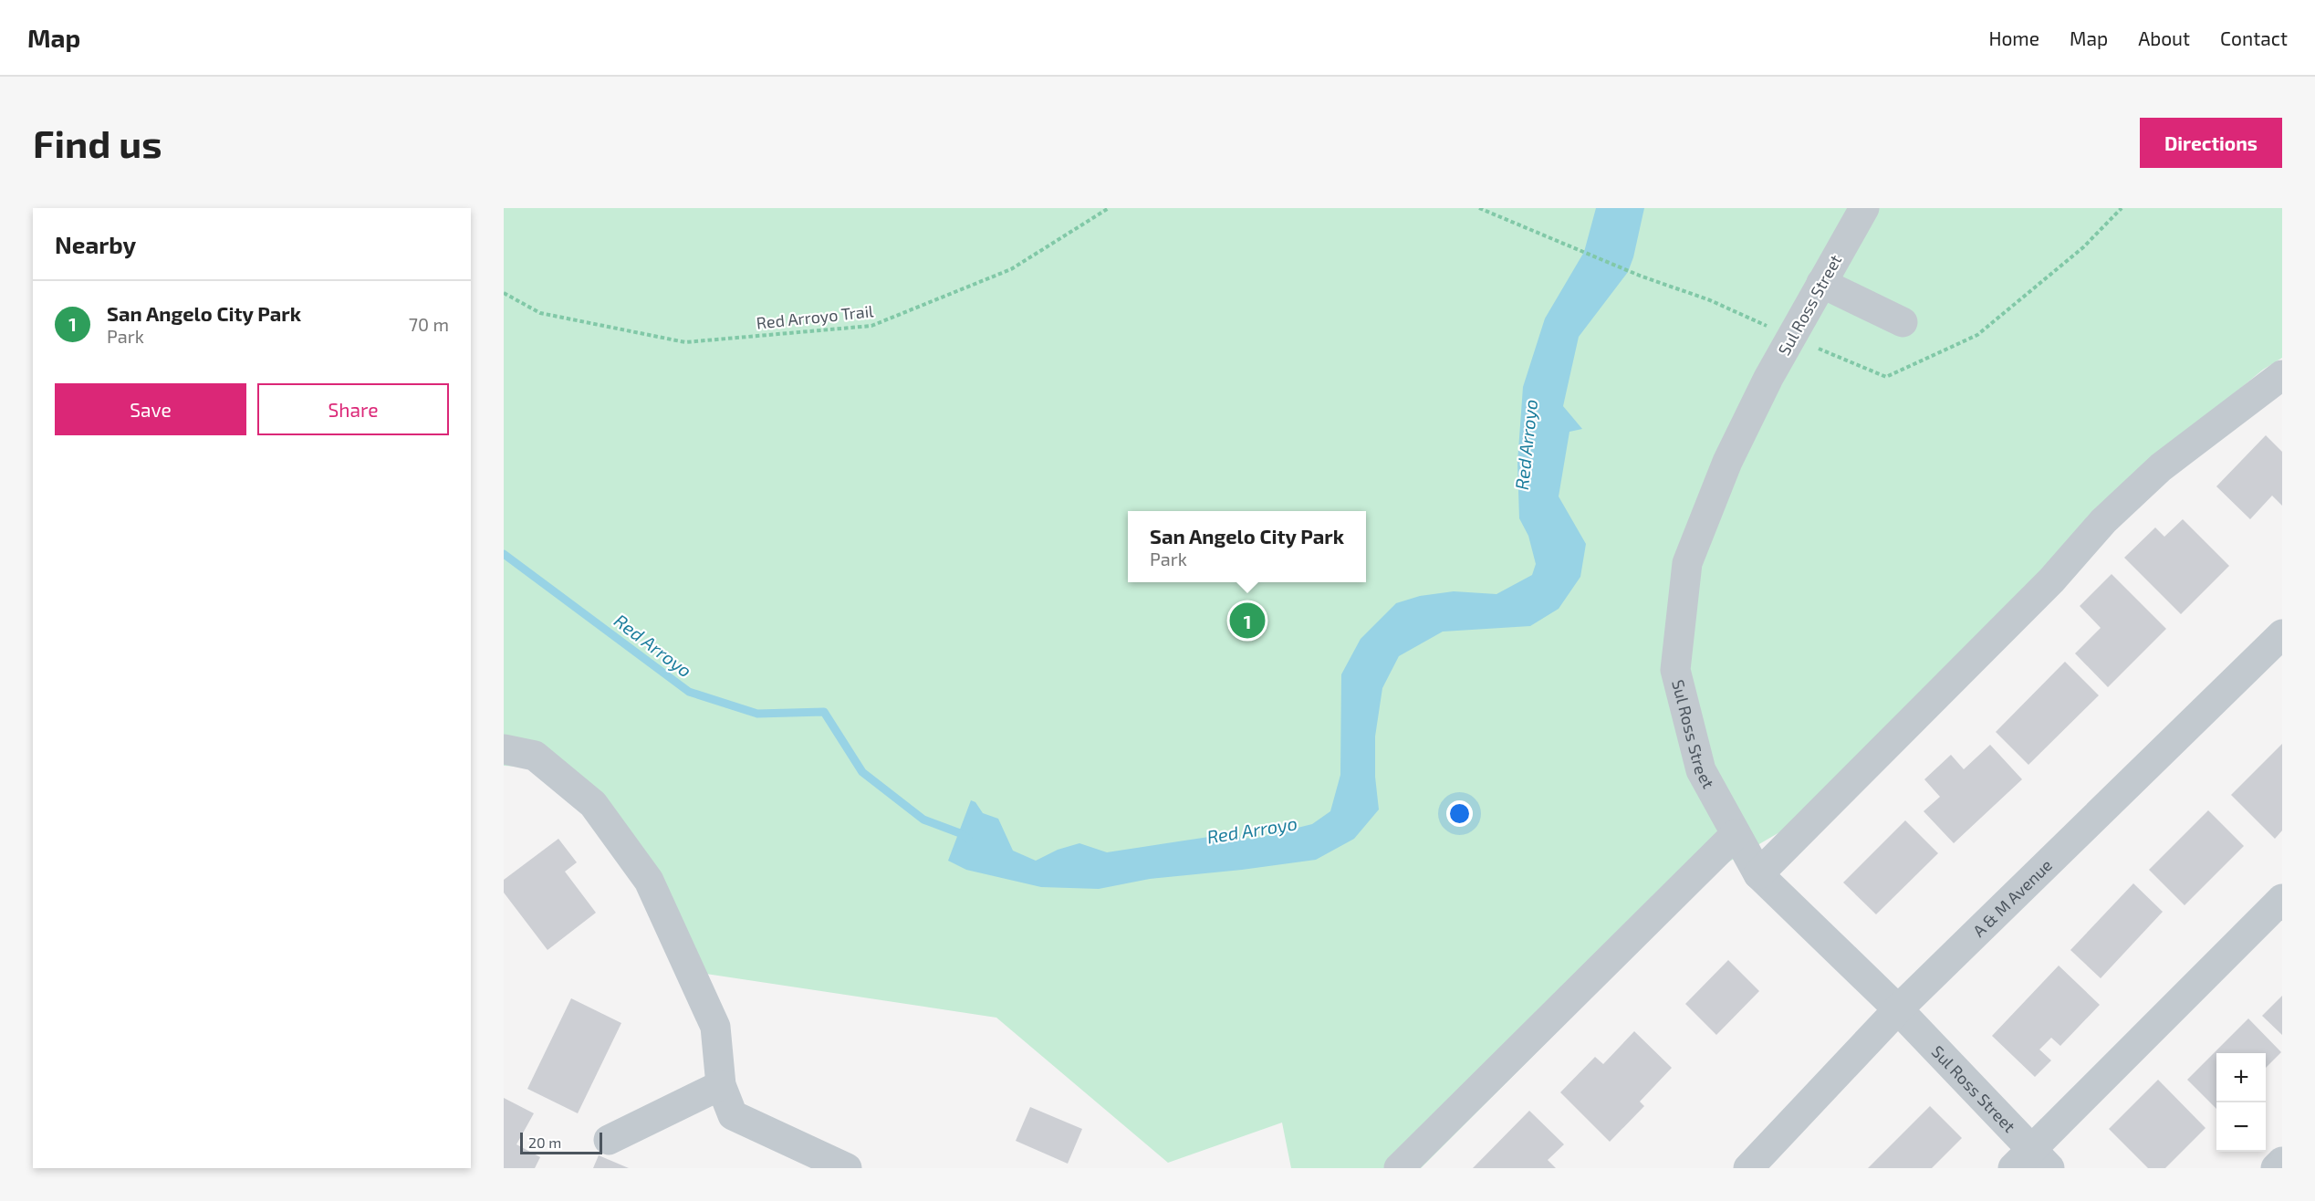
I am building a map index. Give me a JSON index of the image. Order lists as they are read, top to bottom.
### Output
{
  "streets": {
    "street": ["Sul Ross Street", "A & M Avenue"],
    "path": ["Red Arroyo Trail"]
  },
  "crossings": [
    ["Sul Ross Street", "A & M Avenue"]
  ],
  "water": ["Red Arroyo"],
  "scale_bar": "20 m",
  "page": {
    "header": "Map",
    "nav": [
      "Home",
      "Map",
      "About",
      "Contact"
    ],
    "buttons": [
      "Directions",
      ["Save", "Share"]
    ],
    "title": "Find us",
    "heading": "Nearby",
    "list": [
      {
        "mark": "1",
        "name": "San Angelo City Park",
        "note": "Park",
        "value": "70 m"
      }
    ],
    "popup": ["San Angelo City Park", "Park"],
    "pins": "1",
    "map_buttons": ["+", "−"],
    "scale": "20 m"
  }
}
